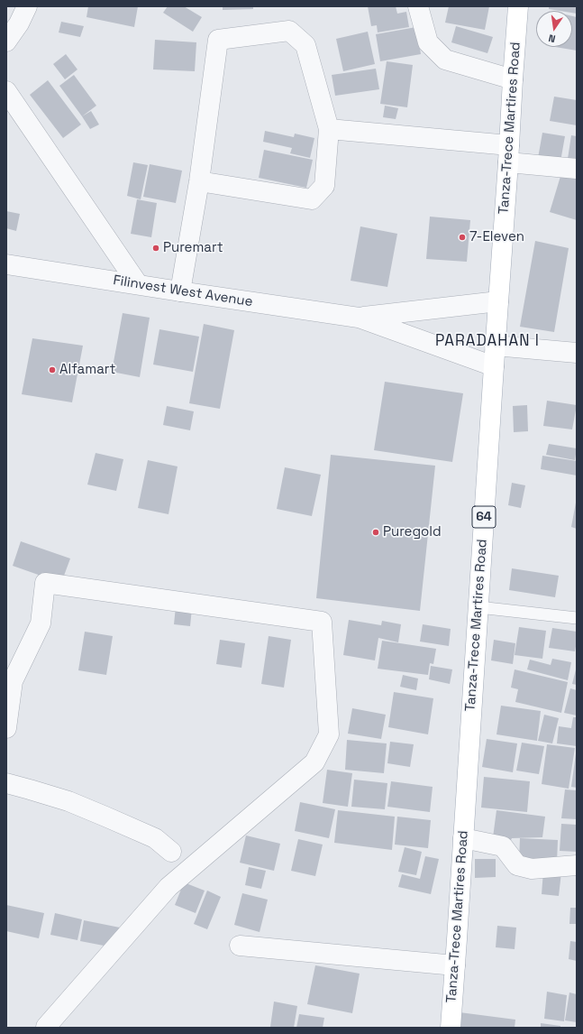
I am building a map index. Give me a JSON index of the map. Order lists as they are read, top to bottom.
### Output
{
  "streets": {
    "main road": ["Tanza-Trece Martires Road", "64"],
    "street": ["Filinvest West Avenue"]
  },
  "crossings": [
    ["Tanza-Trece Martires Road", "Filinvest West Avenue"]
  ],
  "districts": ["PARADAHAN I"],
  "places": [
    "7-Eleven",
    "Puremart",
    "Alfamart",
    "Puregold"
  ],
  "north": "bottom"
}
